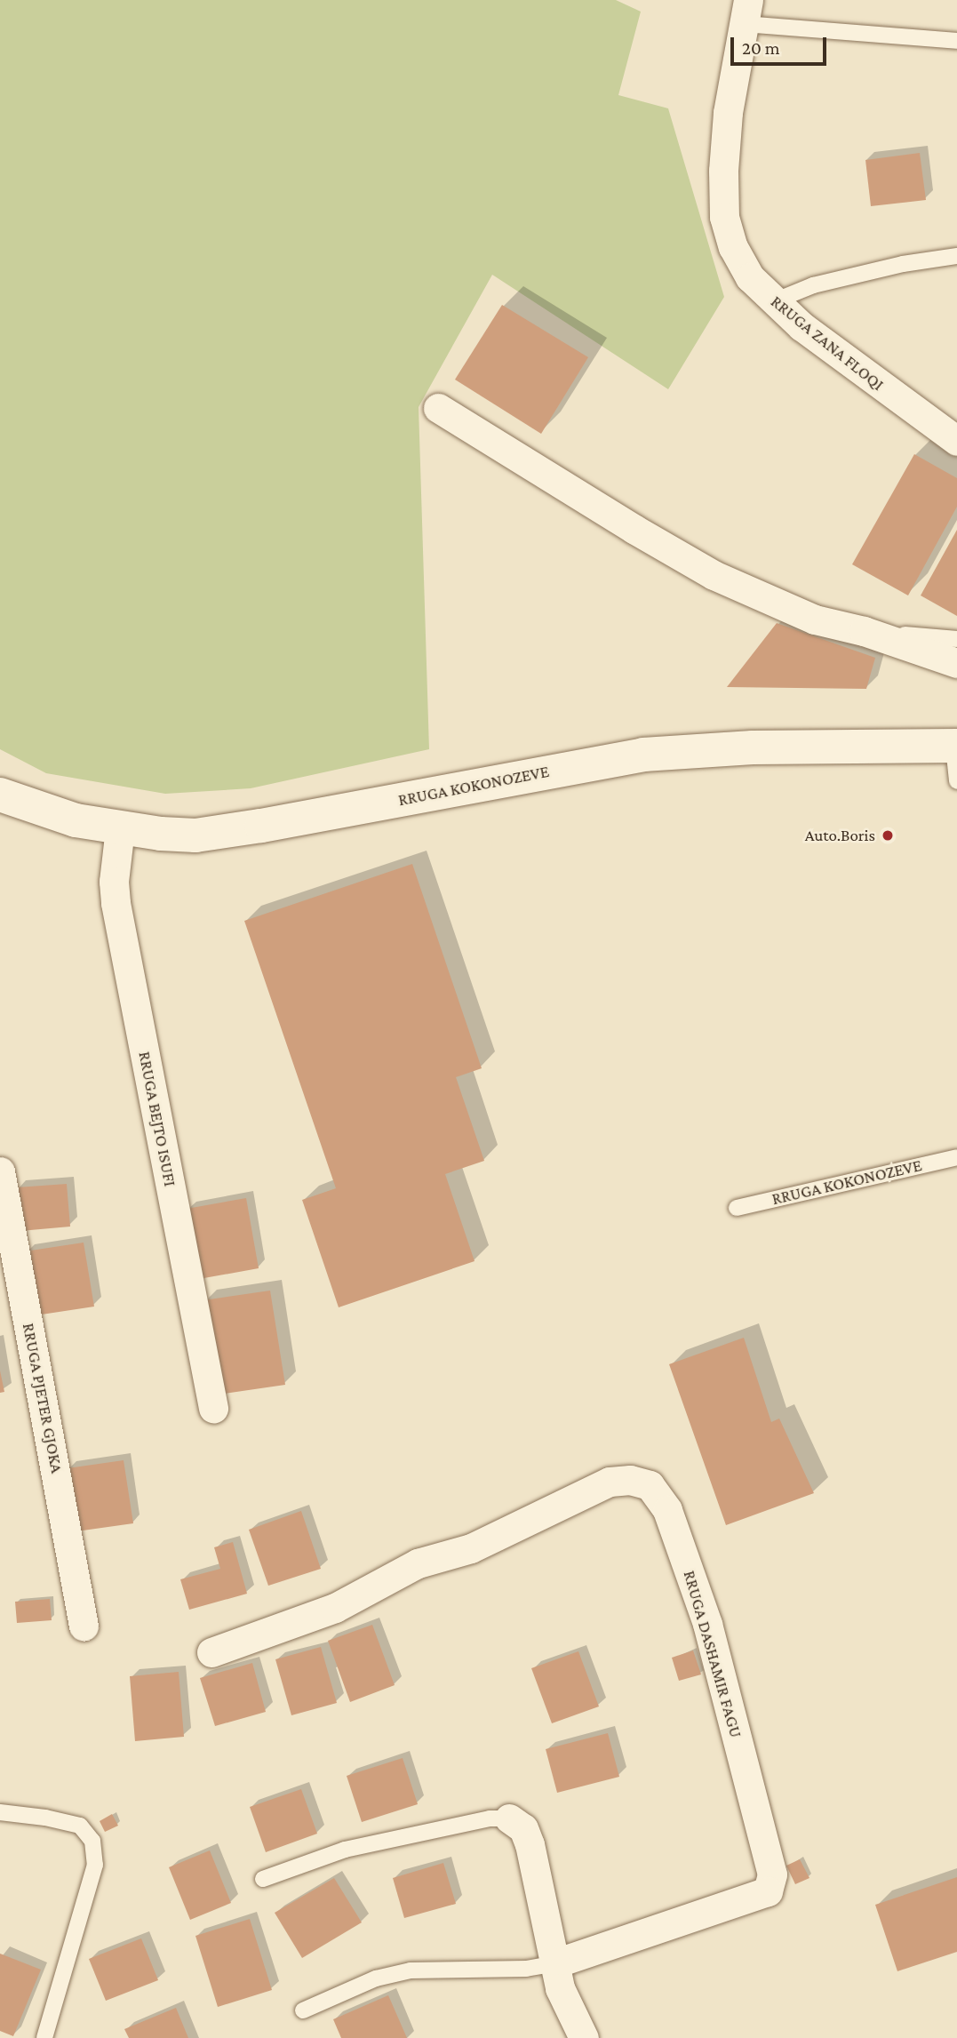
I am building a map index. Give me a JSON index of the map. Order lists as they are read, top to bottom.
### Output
{
  "streets": {
    "street": [
      "RRUGA ZANA FLOQI",
      "RRUGA KOKONOZEVE",
      "RRUGA BEJTO ISUFI",
      "RRUGA PJETER GJOKA",
      "RRUGA DASHAMIR FAGU"
    ]
  },
  "crossings": [
    ["RRUGA KOKONOZEVE", "RRUGA BEJTO ISUFI"]
  ],
  "places": ["Auto.Boris"],
  "scale_bar": "20 m"
}
